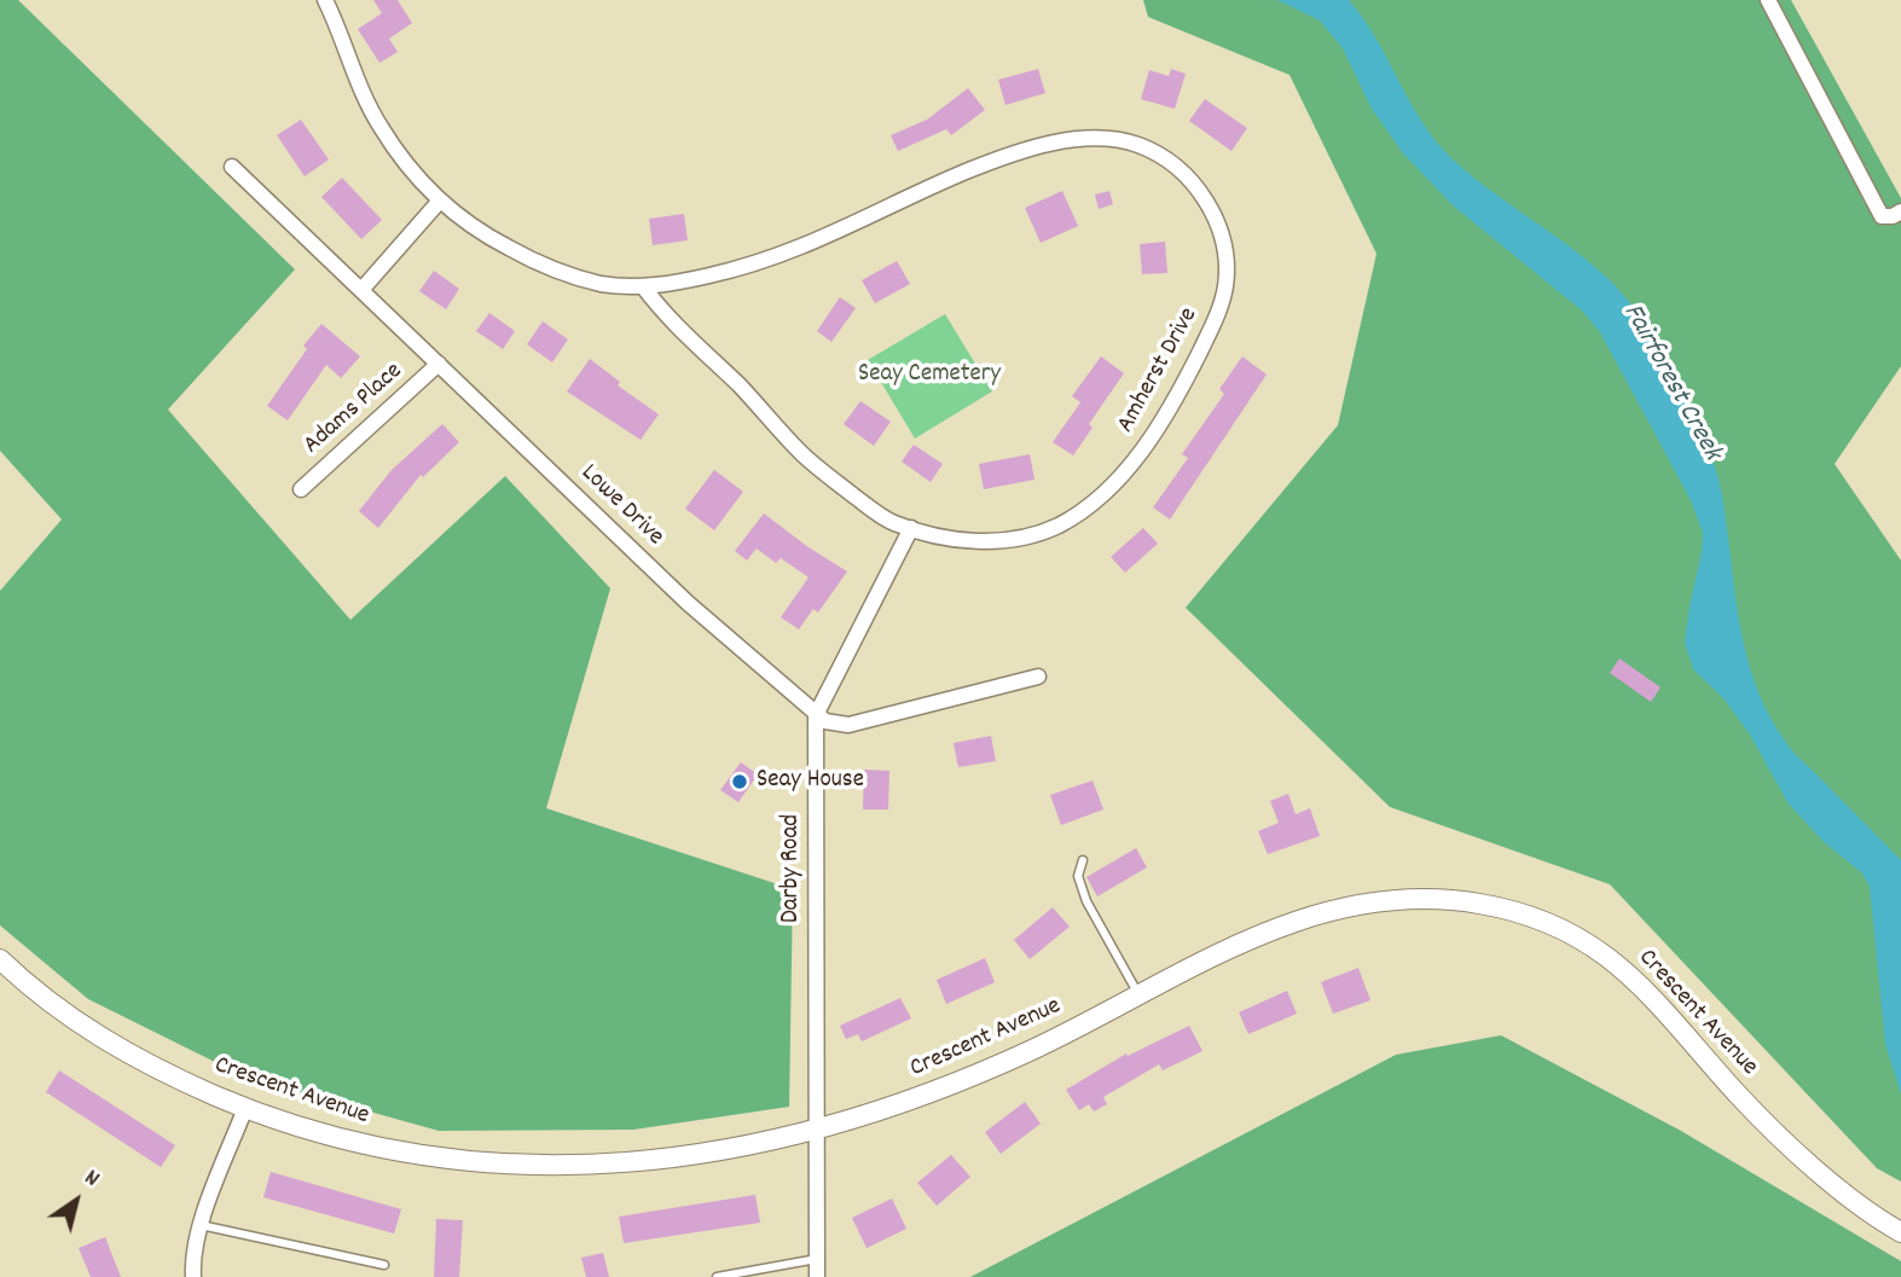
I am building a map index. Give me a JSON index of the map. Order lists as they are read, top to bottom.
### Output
{
  "streets": {
    "street": [
      "Amherst Drive",
      "Adams Place",
      "Lowe Drive",
      "Darby Road",
      "Crescent Avenue"
    ]
  },
  "crossings": [
    ["Amherst Drive", "Darby Road"],
    ["Adams Place", "Lowe Drive"],
    ["Lowe Drive", "Darby Road"],
    ["Darby Road", "Crescent Avenue"]
  ],
  "water": ["Fairforest Creek"],
  "parks": ["Seay Cemetery"],
  "places": ["Seay House"],
  "north": "top right"
}
